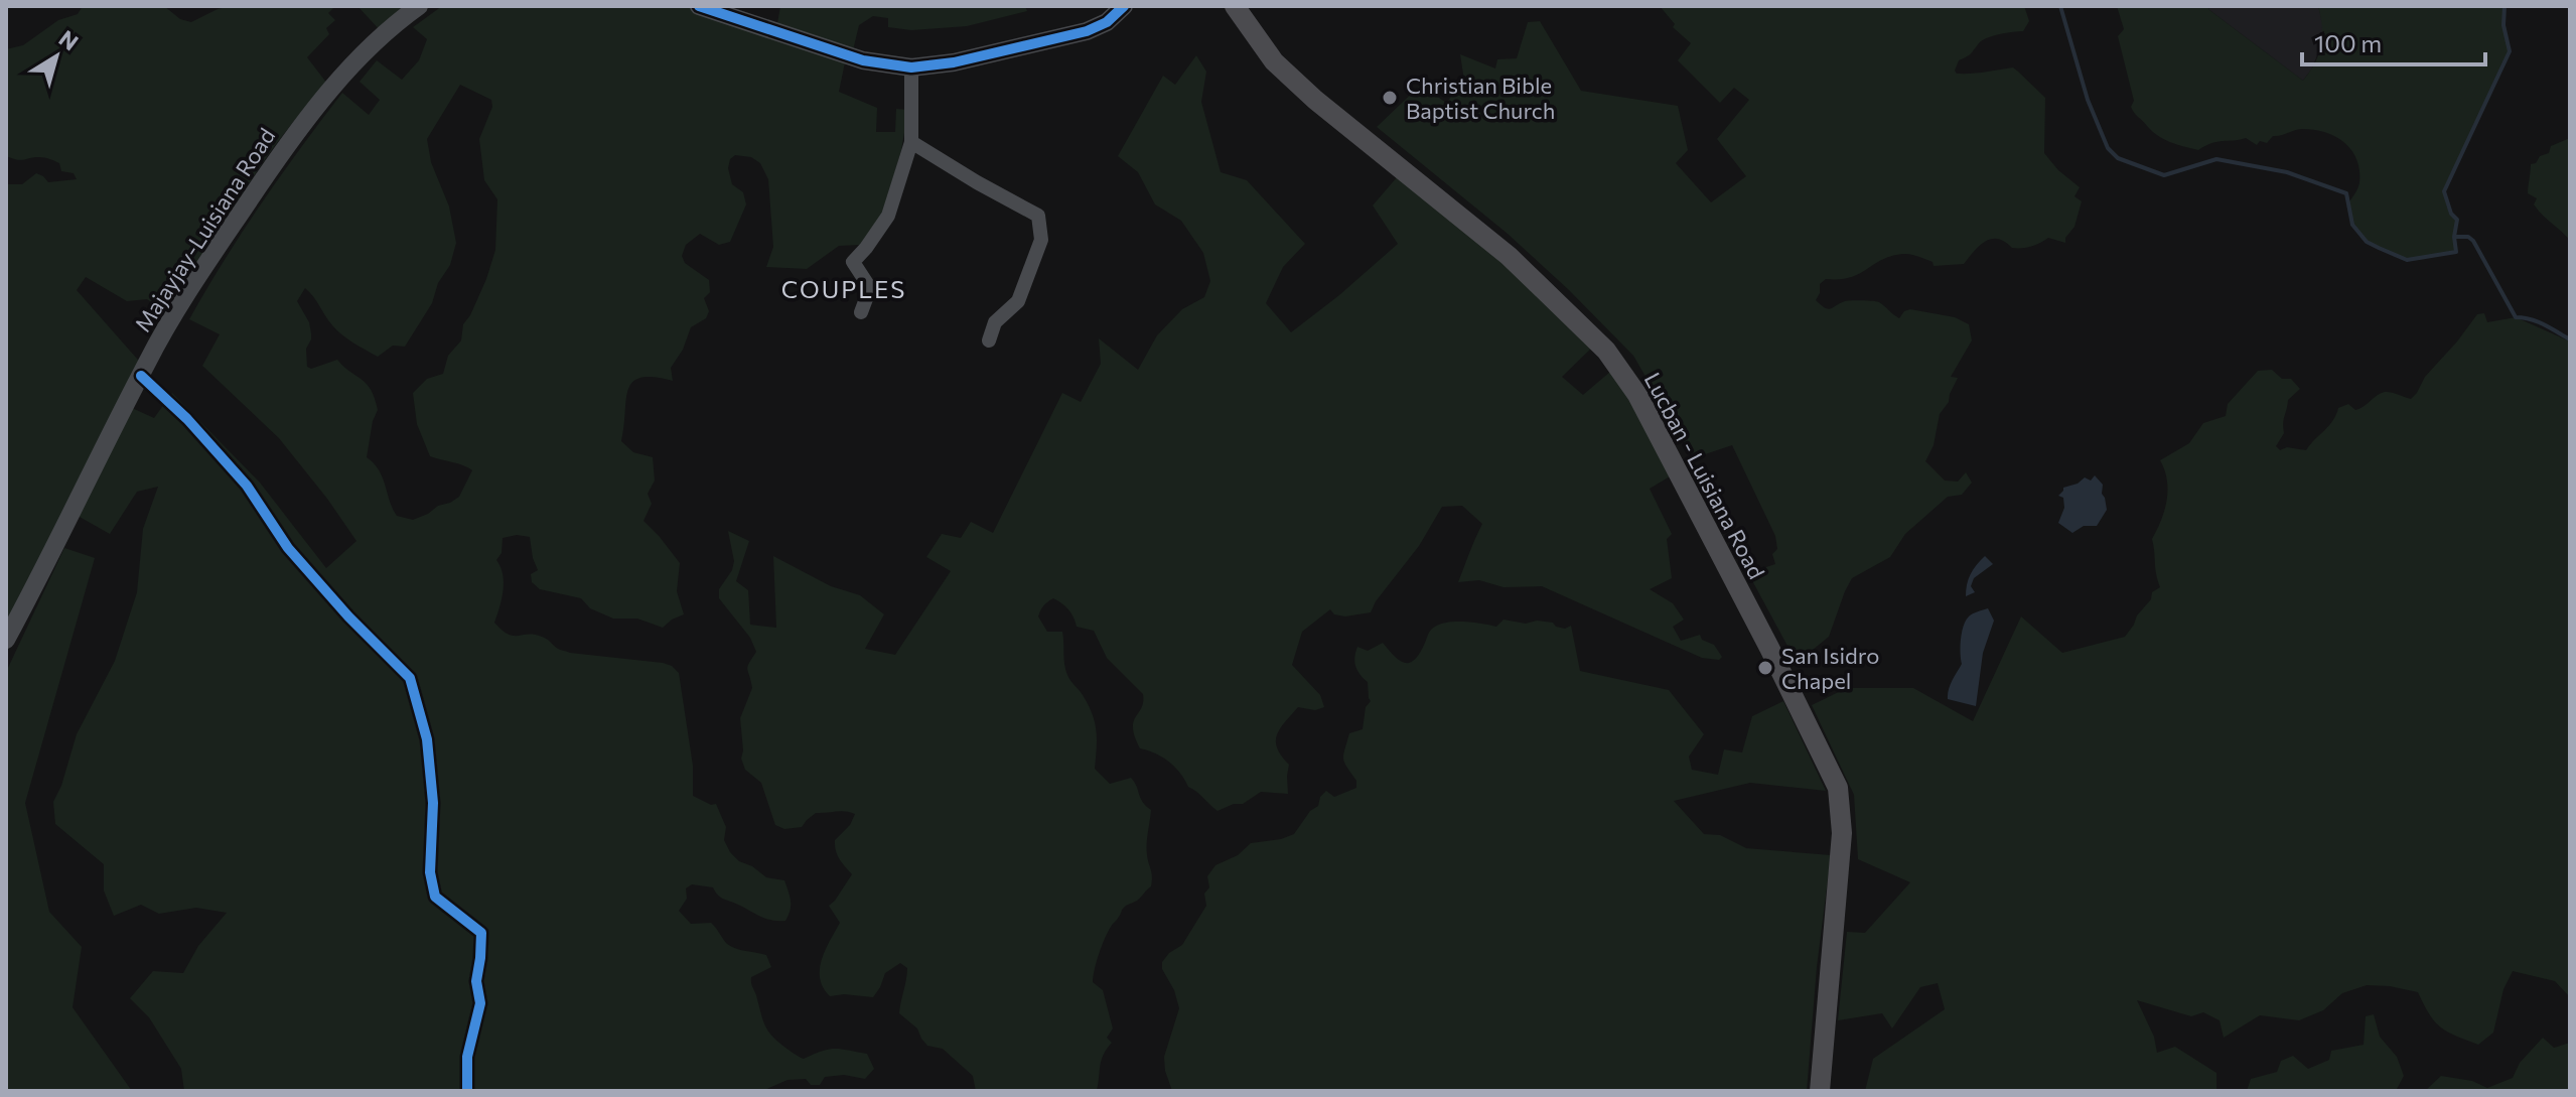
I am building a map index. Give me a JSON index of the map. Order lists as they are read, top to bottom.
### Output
{
  "streets": {
    "main road": ["Lucban - Luisiana Road"],
    "street": ["Majayjay-Luisiana Road"]
  },
  "districts": ["COUPLES"],
  "places": ["Christian Bible Baptist Church", "San Isidro Chapel"],
  "scale_bar": "100 m",
  "north": "top right"
}
